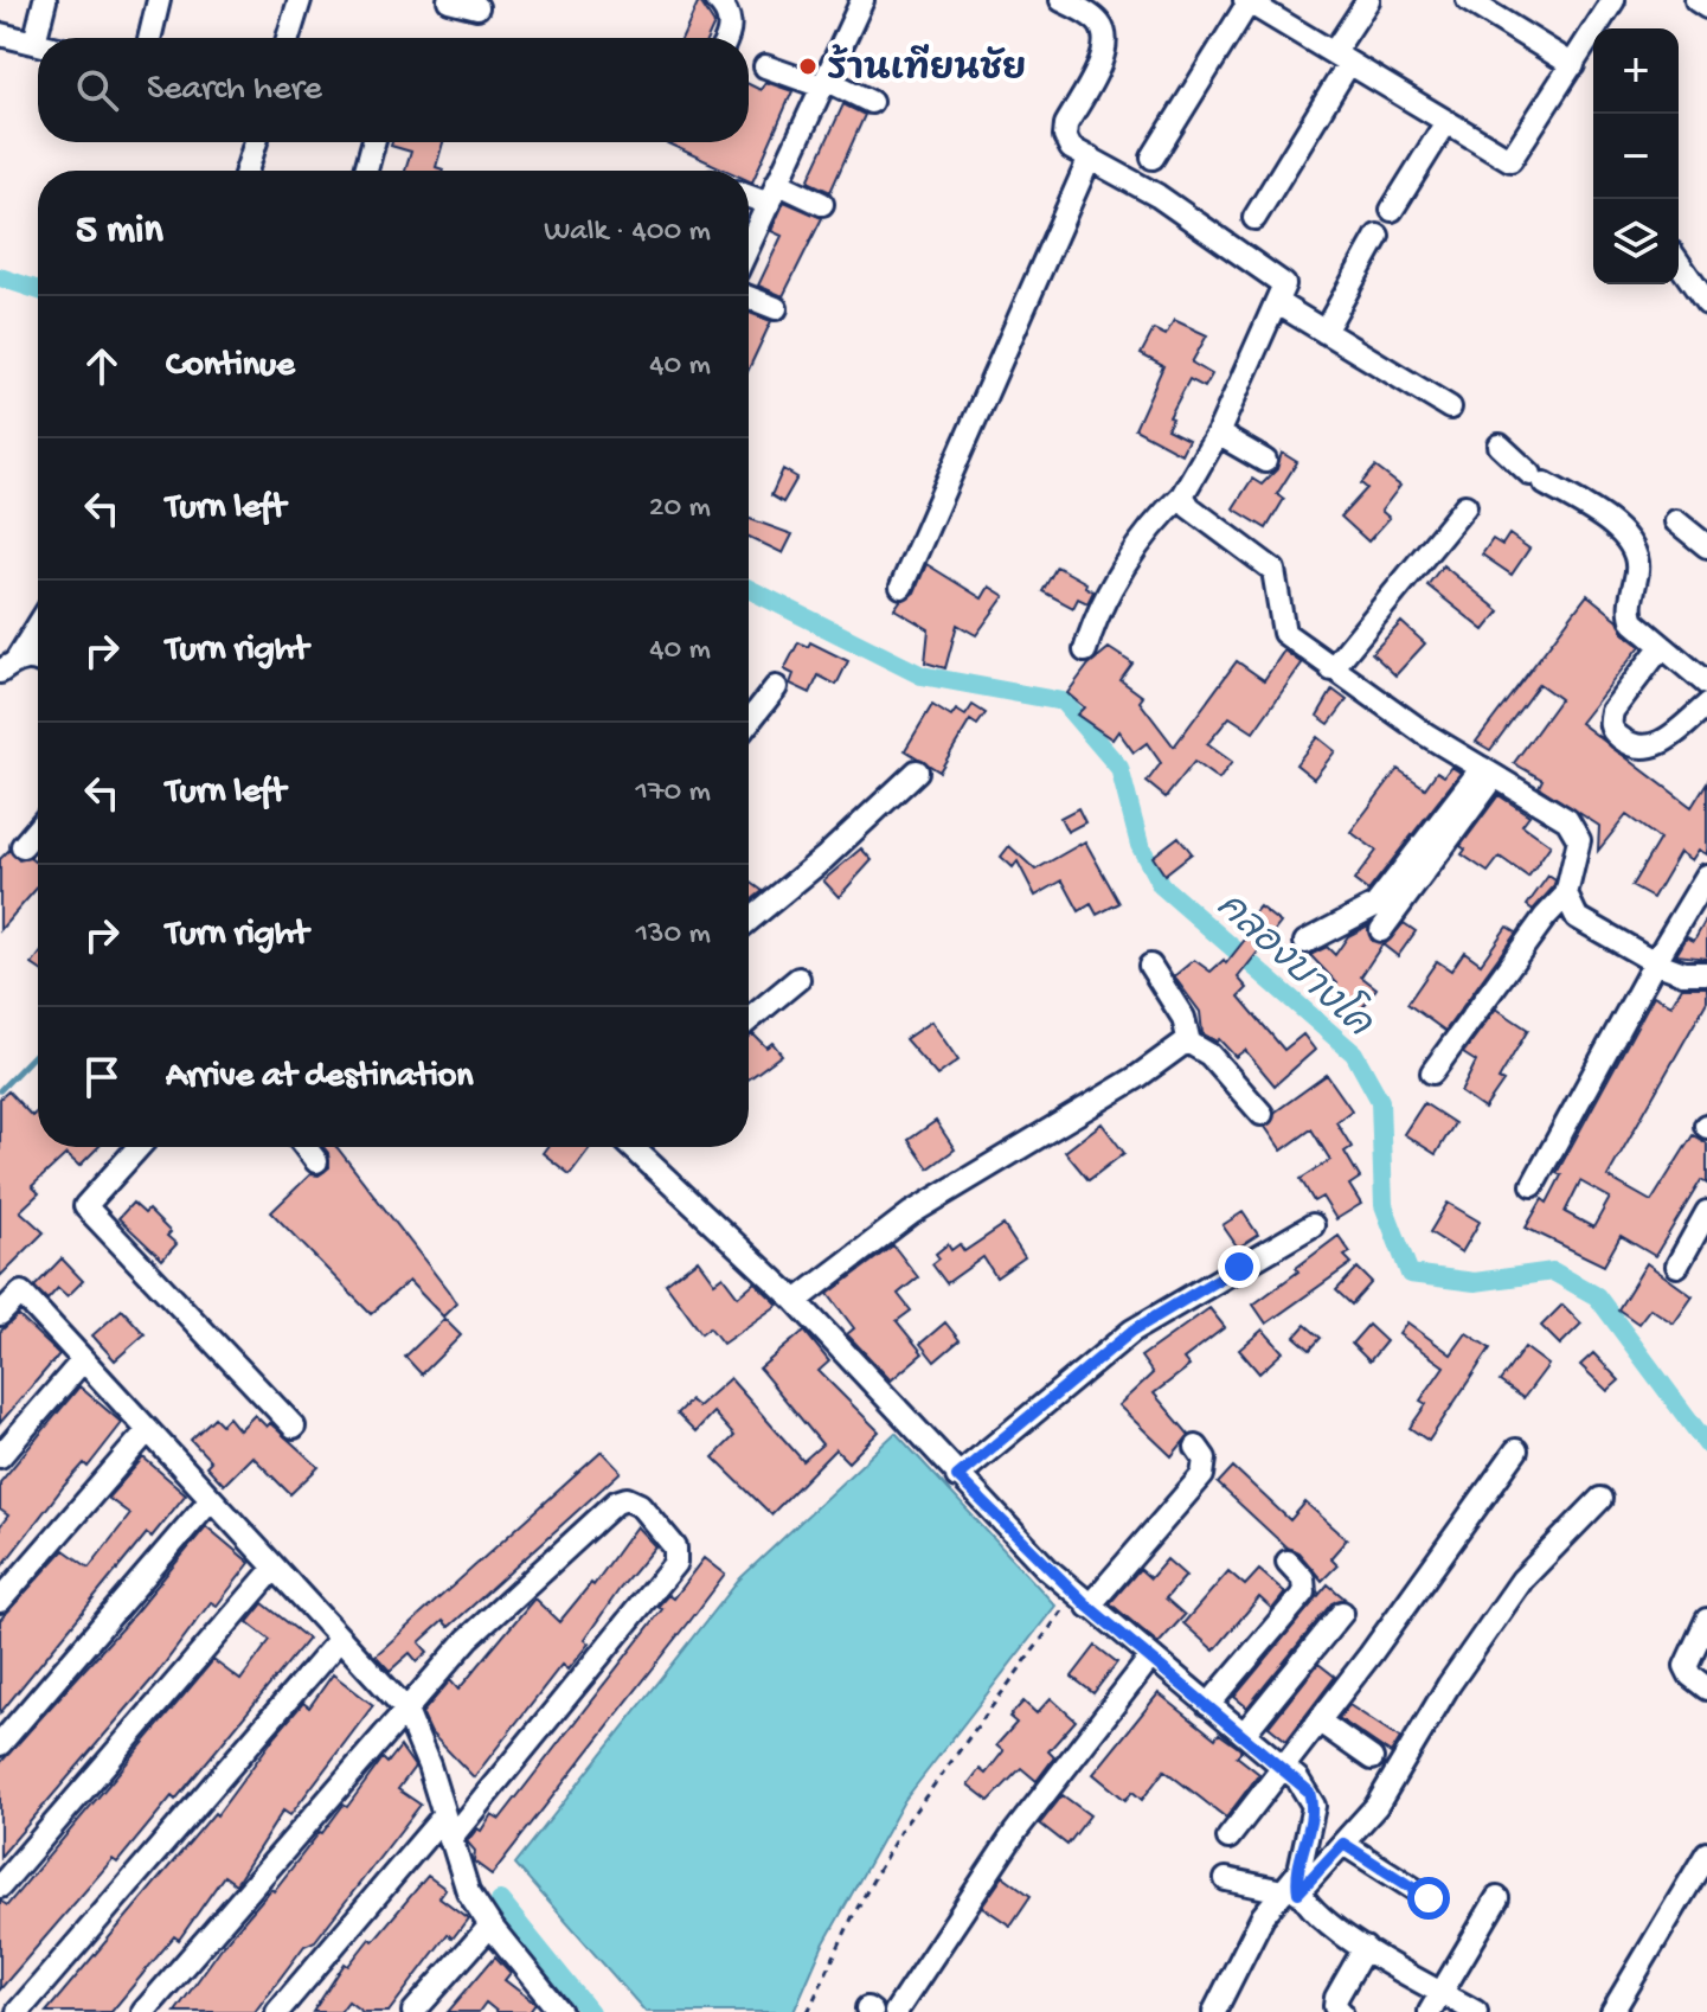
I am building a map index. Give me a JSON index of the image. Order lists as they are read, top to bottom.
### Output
{
  "water": ["คลองบางโค"],
  "places": ["ร้านเทียนชัย"],
  "page": {
    "map_buttons": ["+", "−"],
    "search": "Search here",
    "heading": ["5 min", "Walk · 400 m"],
    "list": [
      ["Continue", "40 m"],
      ["Turn left", "20 m"],
      ["Turn right", "40 m"],
      ["Turn left", "170 m"],
      ["Turn right", "130 m"],
      "Arrive at destination"
    ]
  }
}
